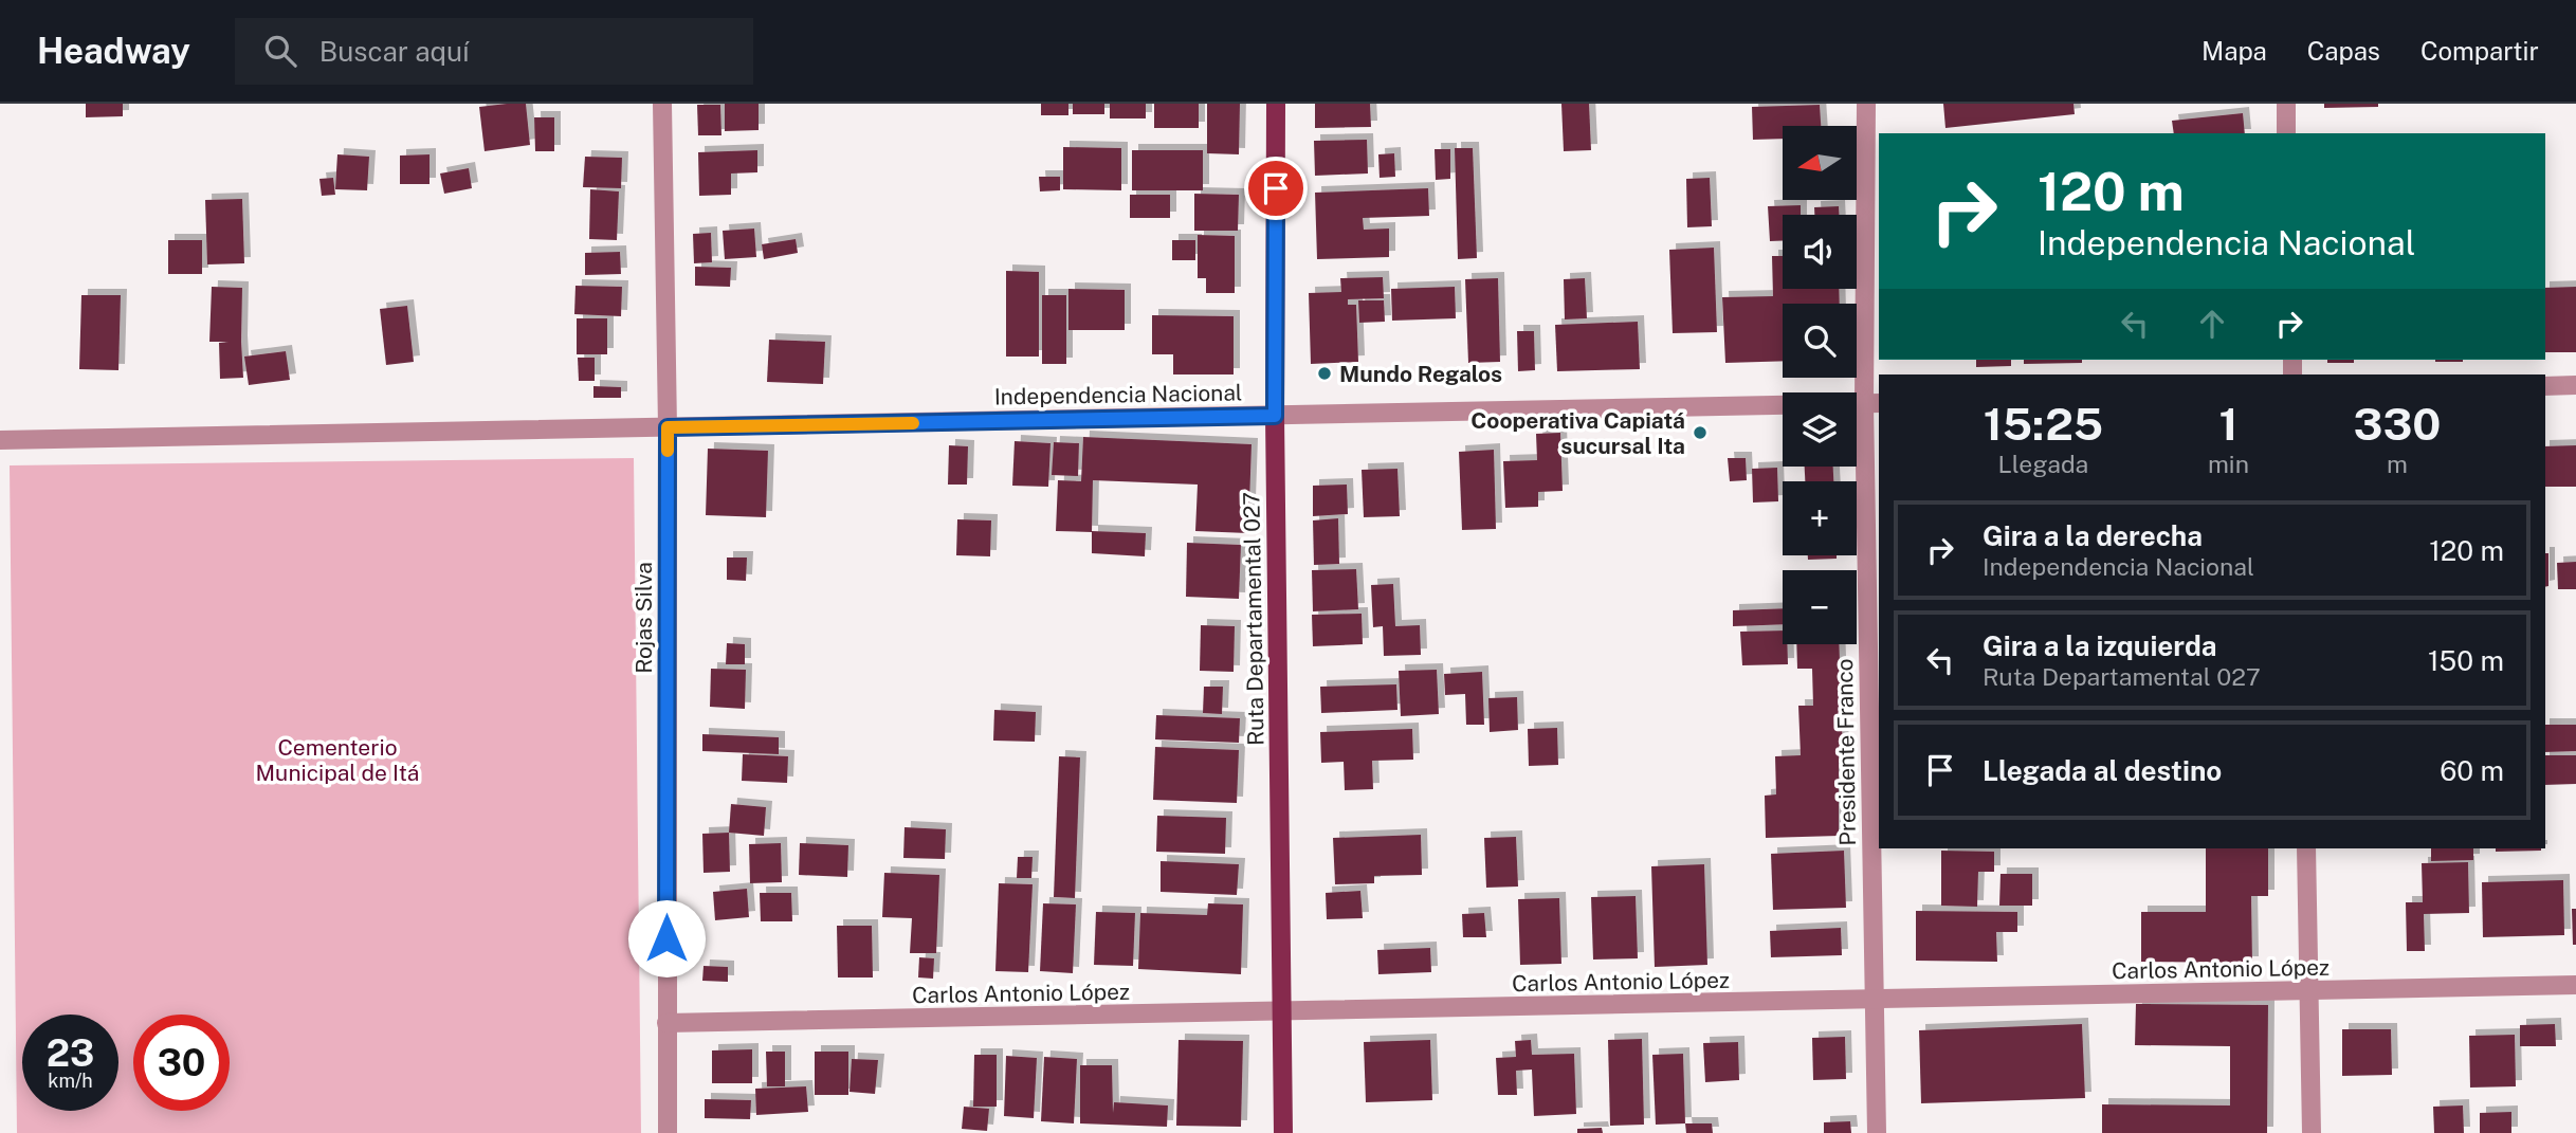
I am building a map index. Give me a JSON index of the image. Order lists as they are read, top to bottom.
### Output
{
  "streets": {
    "main road": ["Ruta Departamental 027"],
    "street": [
      "Independencia Nacional",
      "Rojas Silva",
      "Presidente Franco",
      "Carlos Antonio López"
    ]
  },
  "crossings": [
    ["Independencia Nacional", "Rojas Silva"],
    ["Independencia Nacional", "Ruta Departamental 027"],
    ["Independencia Nacional", "Presidente Franco"],
    ["Rojas Silva", "Carlos Antonio López"],
    ["Ruta Departamental 027", "Carlos Antonio López"],
    ["Presidente Franco", "Carlos Antonio López"]
  ],
  "parks": ["Cementerio Municipal de Itá"],
  "places": ["Mundo Regalos", "Cooperativa Capiatá sucursal Ita"],
  "north": "left",
  "page": {
    "header": "Headway",
    "search": "Buscar aquí",
    "nav": ["Mapa", "Capas", "Compartir"],
    "map_buttons": ["+", "−"],
    "turn": ["120 m", "Independencia Nacional"],
    "eta": [
      "15:25",
      "Llegada",
      "1",
      "min",
      "330",
      "m"
    ],
    "list": [
      {
        "name": "Gira a la derecha",
        "note": "Independencia Nacional",
        "value": "120 m"
      },
      {
        "name": "Gira a la izquierda",
        "note": "Ruta Departamental 027",
        "value": "150 m"
      },
      {
        "name": "Llegada al destino",
        "value": "60 m"
      }
    ],
    "speed": "23 km/h",
    "limit": "30"
  }
}
